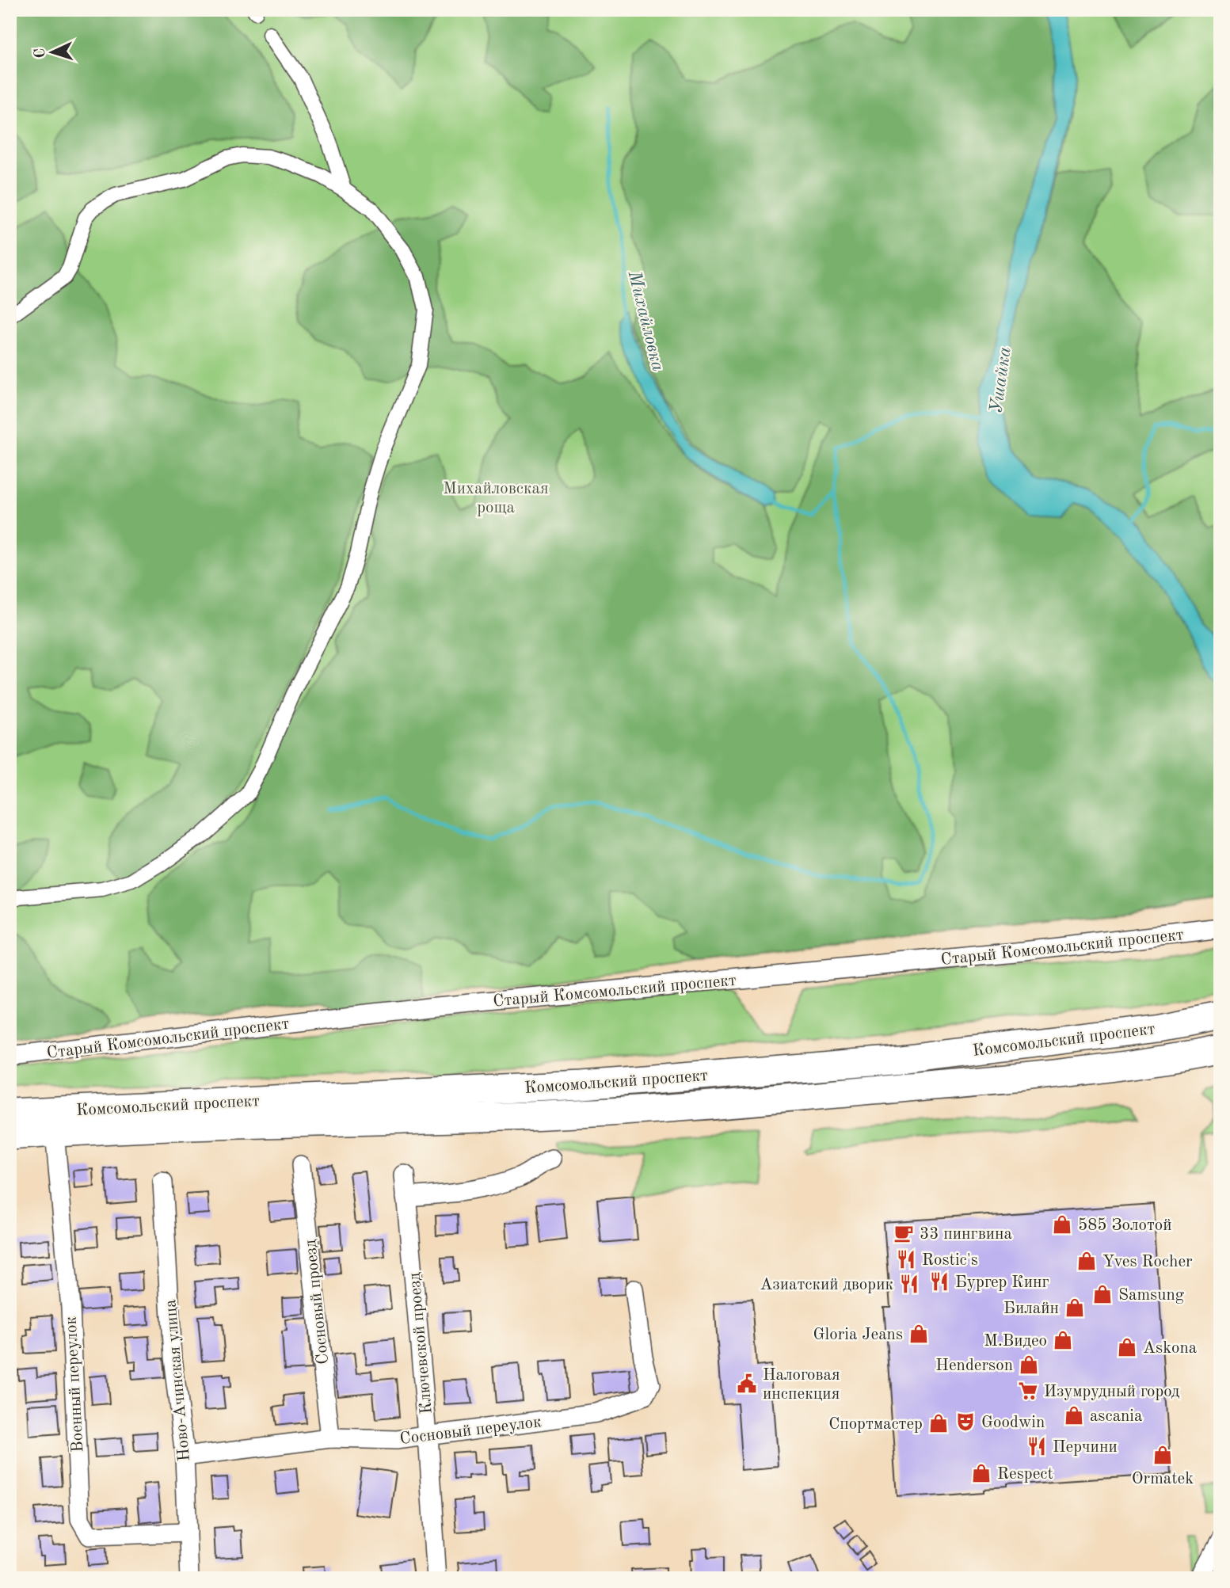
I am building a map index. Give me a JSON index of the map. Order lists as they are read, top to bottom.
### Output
{
  "streets": {
    "main road": ["Комсомольский проспект"],
    "street": [
      "Старый Комсомольский проспект",
      "Сосновый проезд",
      "Ключевской проезд",
      "Ново-Ачинская улица",
      "Военный переулок",
      "Сосновый переулок"
    ]
  },
  "crossings": [
    ["Комсомольский проспект", "Военный переулок"],
    ["Сосновый проезд", "Сосновый переулок"],
    ["Ключевской проезд", "Сосновый переулок"],
    ["Ново-Ачинская улица", "Военный переулок"],
    ["Ново-Ачинская улица", "Сосновый переулок"]
  ],
  "water": ["Михайловка", "Ушайка"],
  "parks": ["Михайловская роща"],
  "places": {
    "shop": [
      "585 Золотой",
      "Yves Rocher",
      "Samsung",
      "Билайн",
      "Gloria Jeans",
      "М.Видео",
      "Askona",
      "Henderson",
      "ascania",
      "Спортмастер",
      "Ormatek",
      "Respect"
    ],
    "cafe": ["33 пингвина"],
    "restaurant": [
      "Rostic's",
      "Бургер Кинг",
      "Азиатский дворик",
      "Перчини"
    ],
    "public building": ["Налоговая инспекция"],
    "supermarket": ["Изумрудный город"],
    "theatre": ["Goodwin"]
  },
  "north": "left"
}
